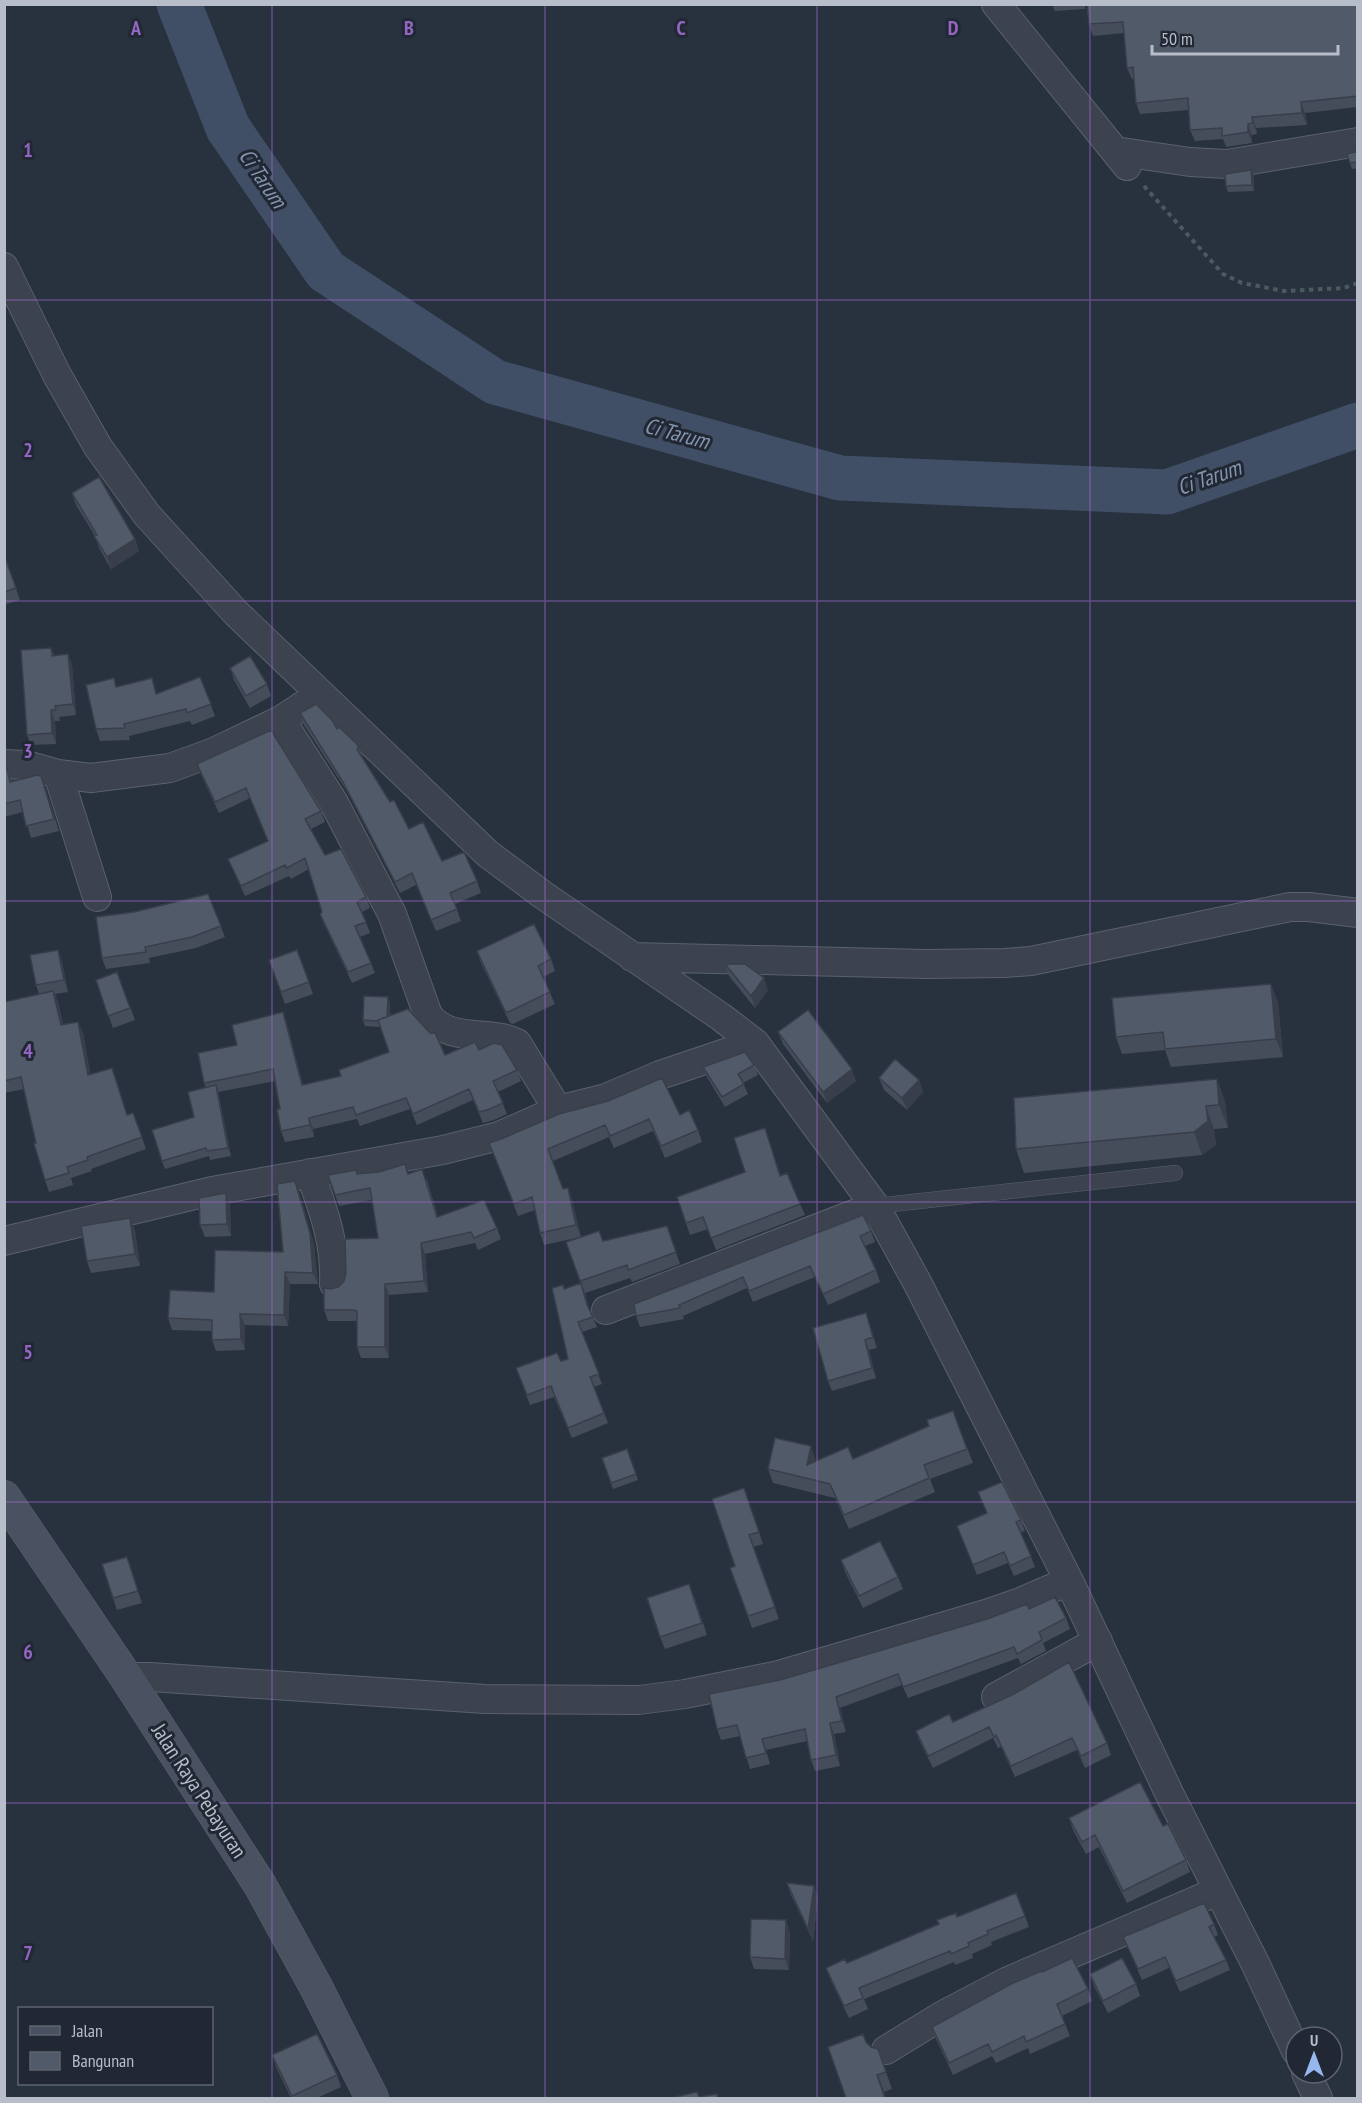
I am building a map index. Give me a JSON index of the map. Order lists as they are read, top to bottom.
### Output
{
  "streets": {
    "main road": ["Jalan Raya Pebayuran"]
  },
  "water": ["Ci Tarum"],
  "legend": ["Jalan", "Bangunan"],
  "scale_bar": "50 m",
  "north": "top",
  "grid": {
    "columns": [
      "A",
      "B",
      "C",
      "D"
    ],
    "rows": [
      "1",
      "2",
      "3",
      "4",
      "5",
      "6",
      "7"
    ]
  }
}
